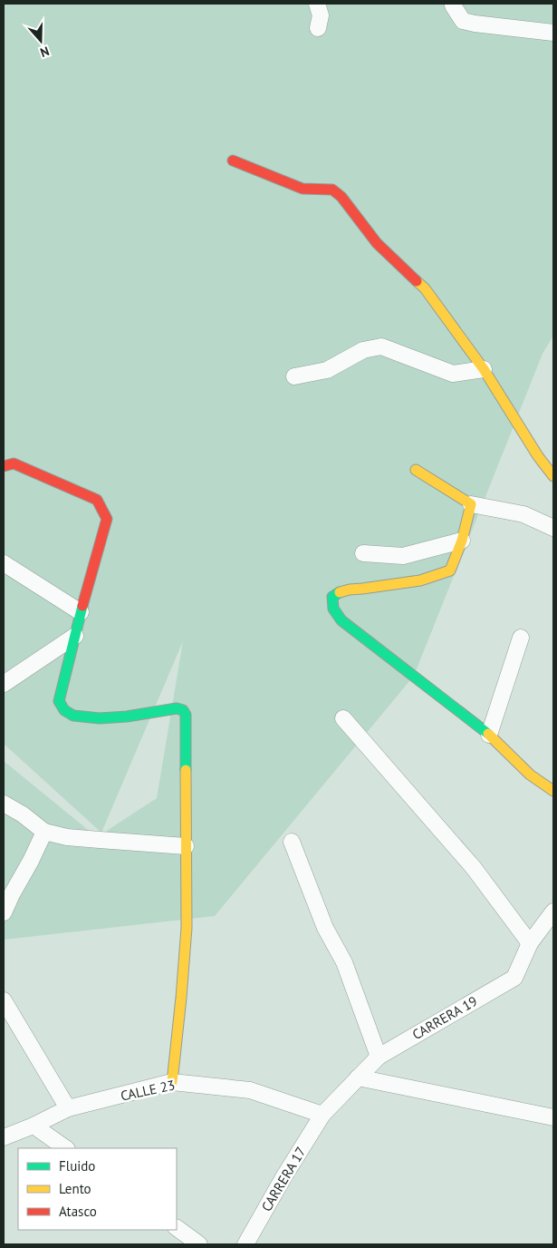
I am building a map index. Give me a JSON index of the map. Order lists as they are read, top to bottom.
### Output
{
  "streets": {
    "street": ["CARRERA 19", "CALLE 23", "CARRERA 17"]
  },
  "crossings": [
    ["CARRERA 19", "CALLE 23"],
    ["CARRERA 19", "CARRERA 17"],
    ["CALLE 23", "CARRERA 17"]
  ],
  "legend": ["Fluido", "Lento", "Atasco"],
  "north": "bottom"
}
